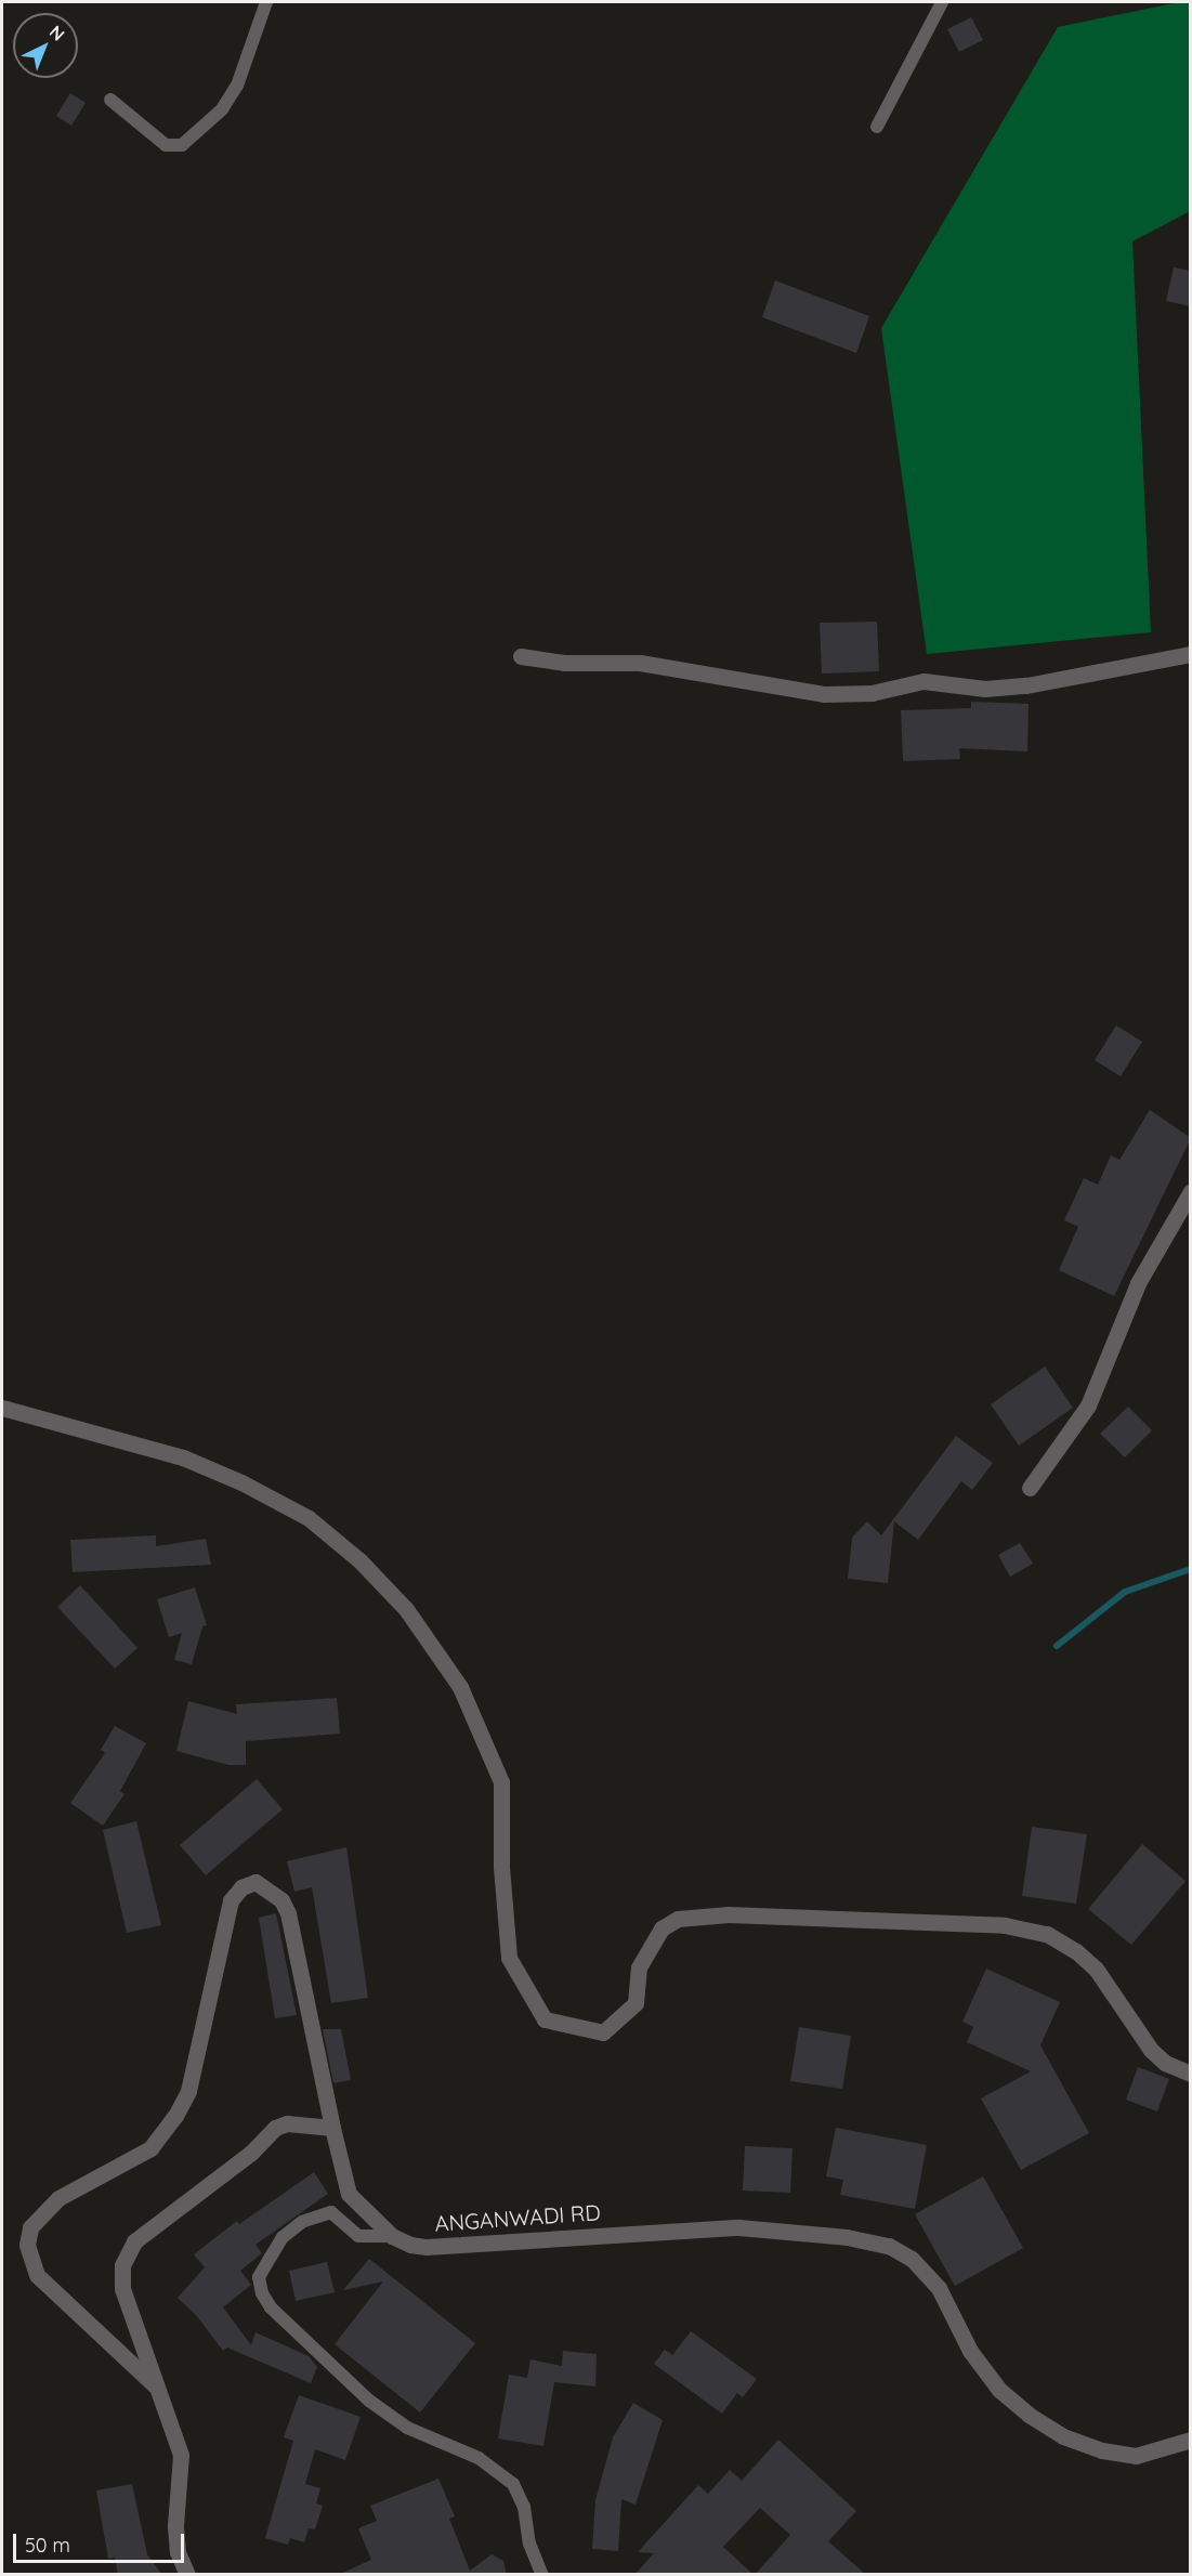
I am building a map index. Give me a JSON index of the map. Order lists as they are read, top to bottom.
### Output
{
  "streets": {
    "street": ["ANGANWADI RD"]
  },
  "scale_bar": "50 m",
  "north": "top right"
}
